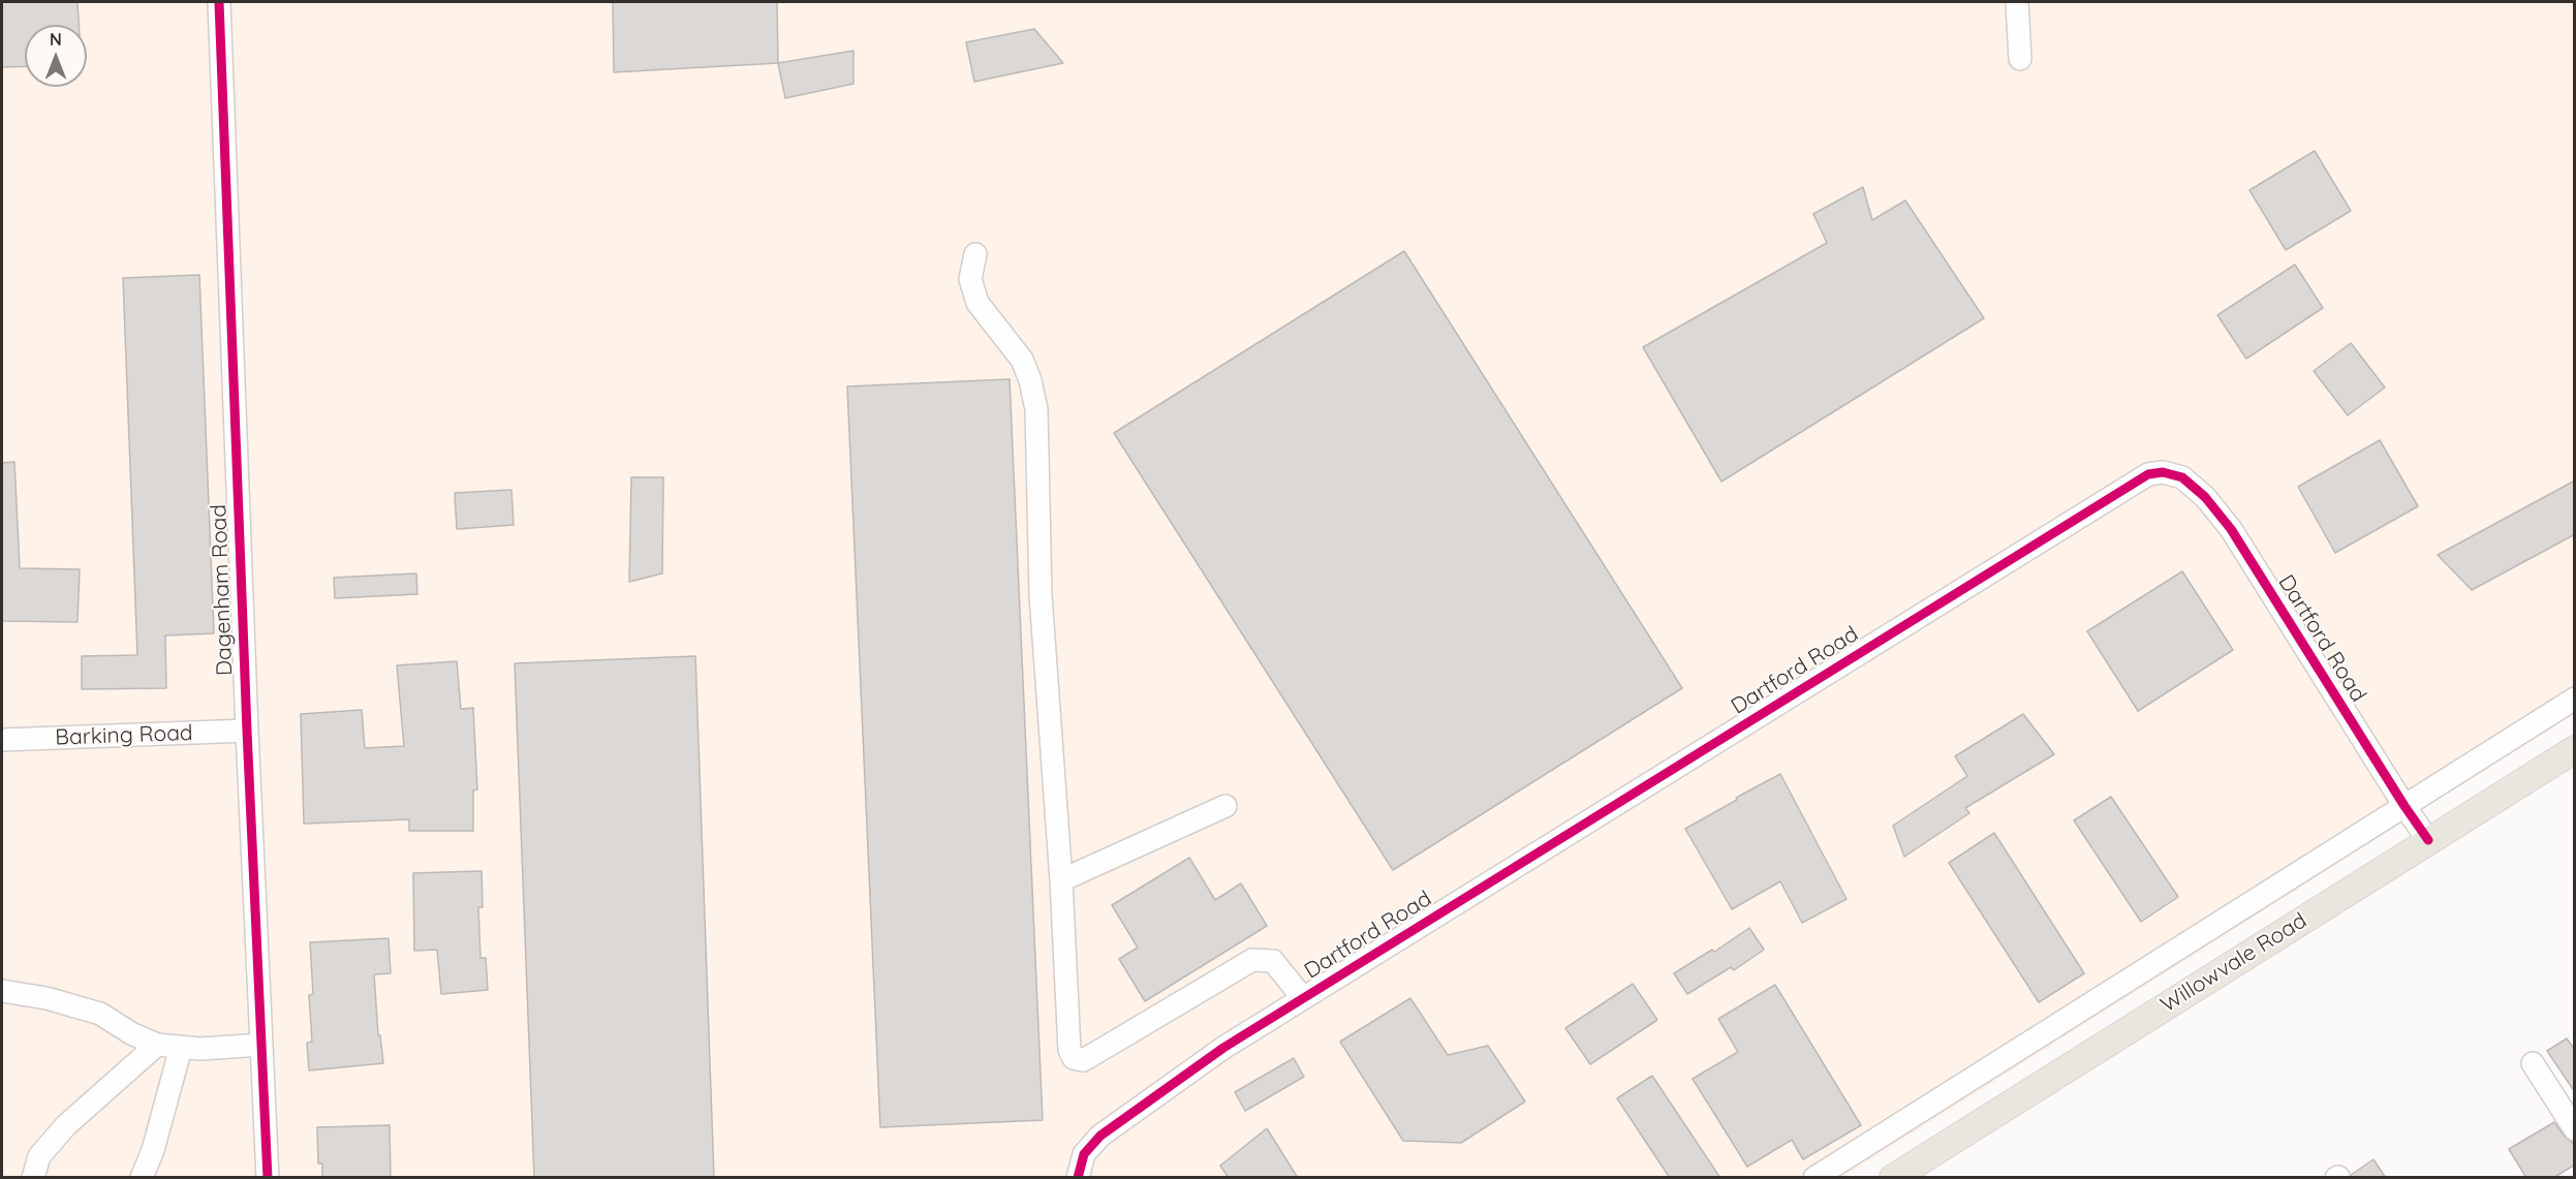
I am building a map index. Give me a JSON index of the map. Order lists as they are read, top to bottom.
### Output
{
  "streets": {
    "main road": ["Willowvale Road"],
    "street": ["Dagenham Road", "Dartford Road", "Barking Road"]
  },
  "crossings": [
    ["Dagenham Road", "Barking Road"],
    ["Dartford Road", "Willowvale Road"]
  ],
  "north": "top"
}
